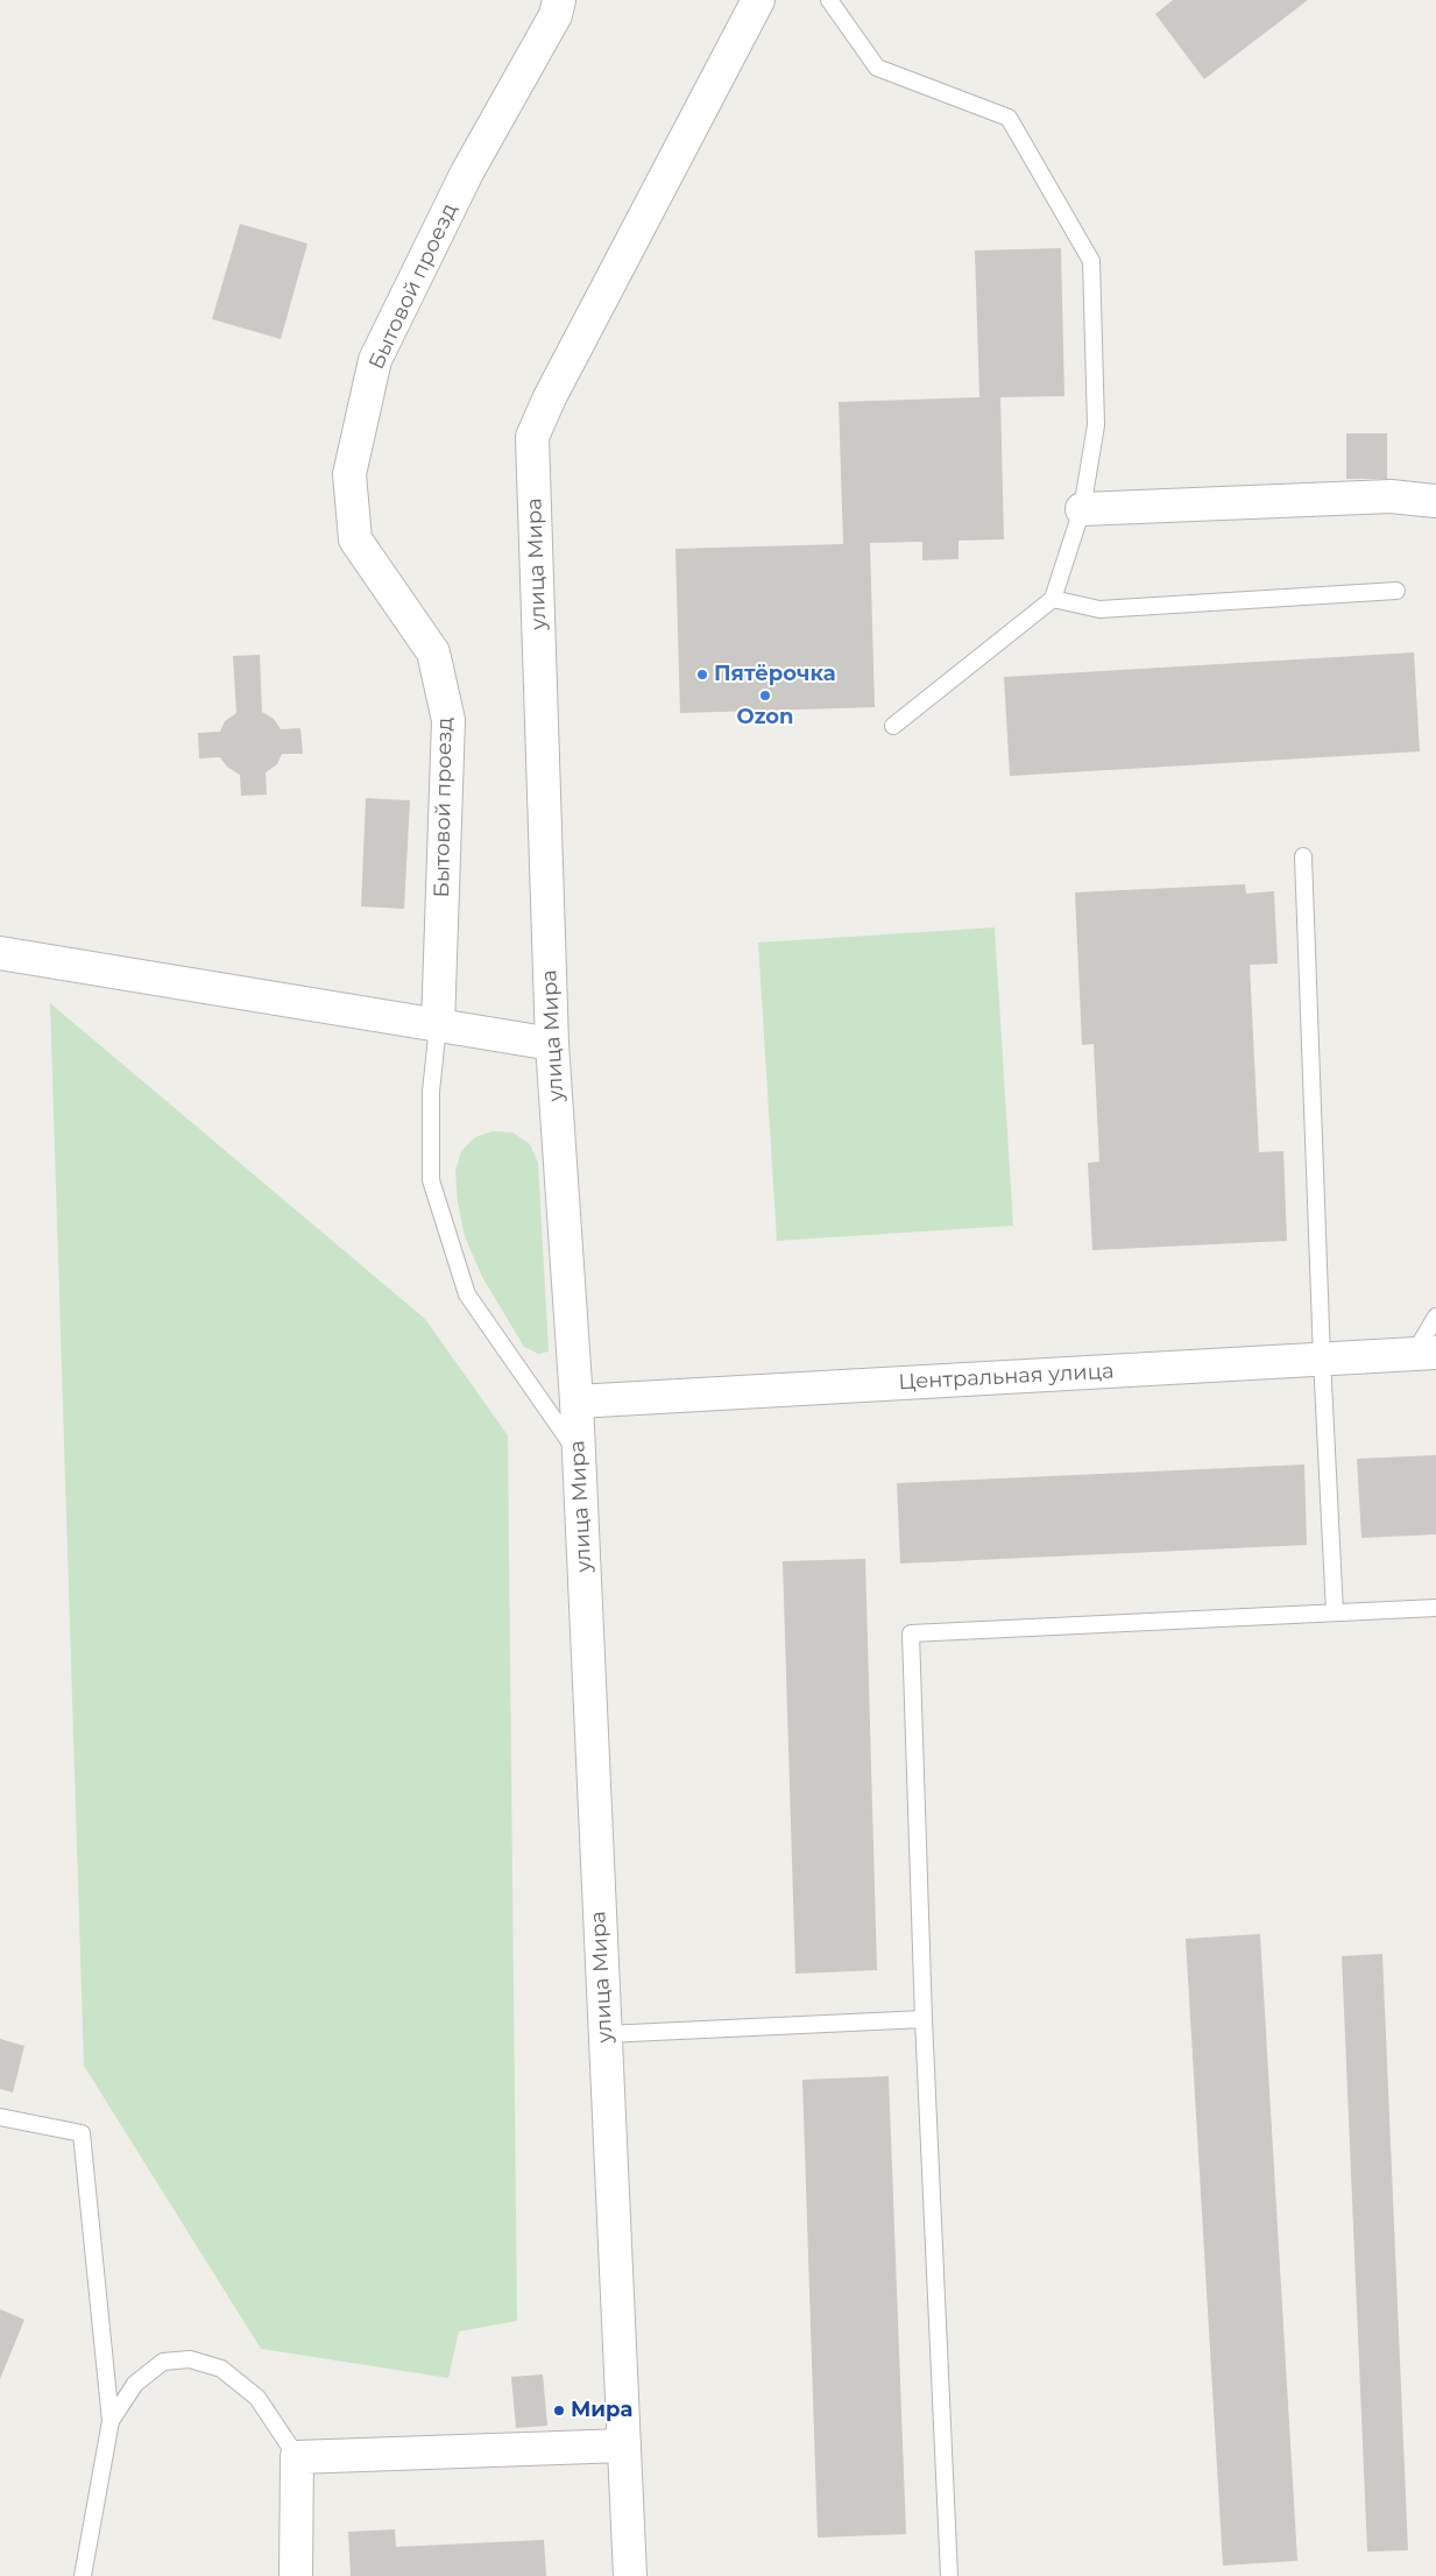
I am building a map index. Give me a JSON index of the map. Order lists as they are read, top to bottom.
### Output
{
  "streets": {
    "street": ["Бытовой проезд", "улица Мира", "Центральная улица"]
  },
  "crossings": [
    ["улица Мира", "Центральная улица"]
  ],
  "places": ["Пятёрочка", "Ozon", "Мира"]
}
